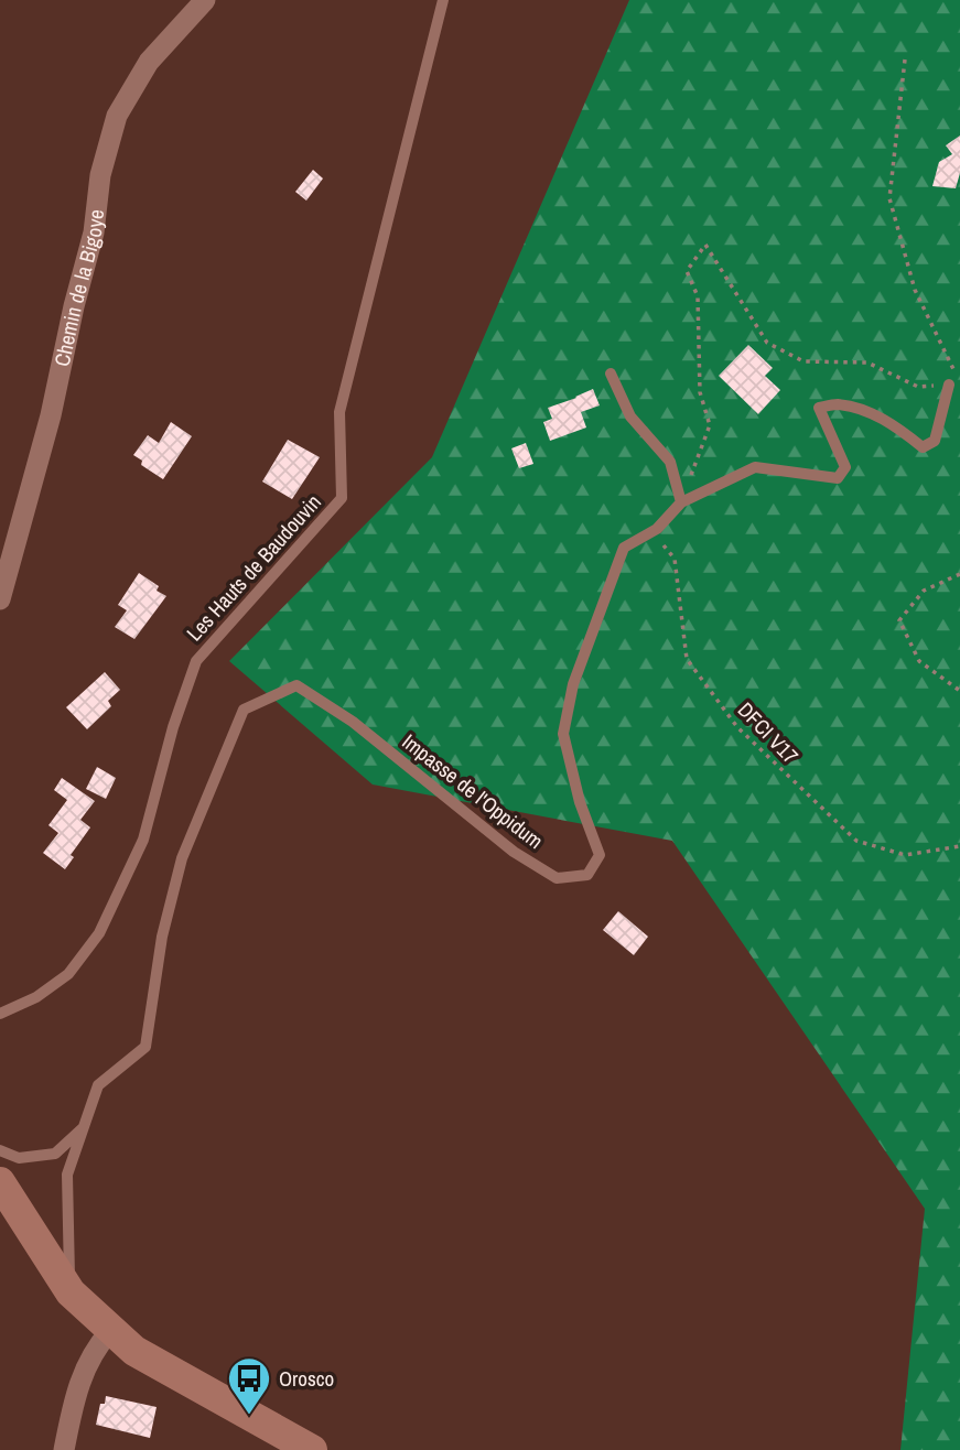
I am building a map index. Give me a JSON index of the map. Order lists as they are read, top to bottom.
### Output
{
  "streets": {
    "street": ["Chemin de la Bigoye"],
    "lane": ["Les Hauts de Baudouvin", "Impasse de l'Oppidum"],
    "path": ["DFCI V17"]
  },
  "crossings": [
    ["DFCI V17", "Impasse de l'Oppidum"]
  ],
  "places": {
    "bus stop": ["Orosco"]
  }
}
